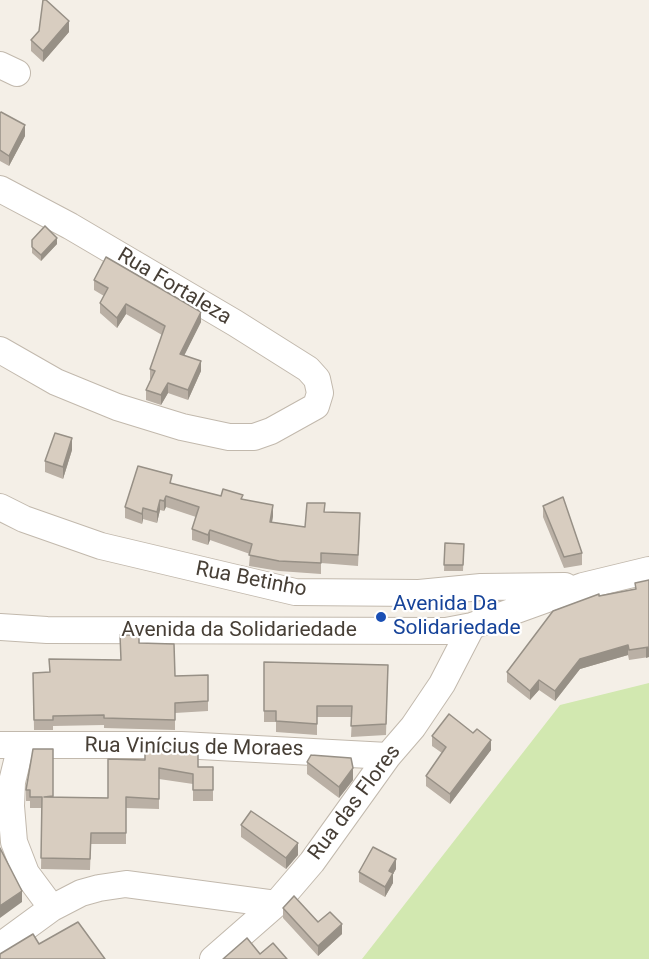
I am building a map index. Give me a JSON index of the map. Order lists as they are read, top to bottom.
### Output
{
  "streets": {
    "street": [
      "Rua Fortaleza",
      "Rua Betinho",
      "Avenida da Solidariedade",
      "Rua Vinícius de Moraes",
      "Rua das Flores"
    ]
  },
  "crossings": [
    ["Rua Betinho", "Avenida da Solidariedade"],
    ["Avenida da Solidariedade", "Rua das Flores"],
    ["Rua Vinícius de Moraes", "Rua das Flores"]
  ],
  "places": ["Avenida Da Solidariedade"]
}
